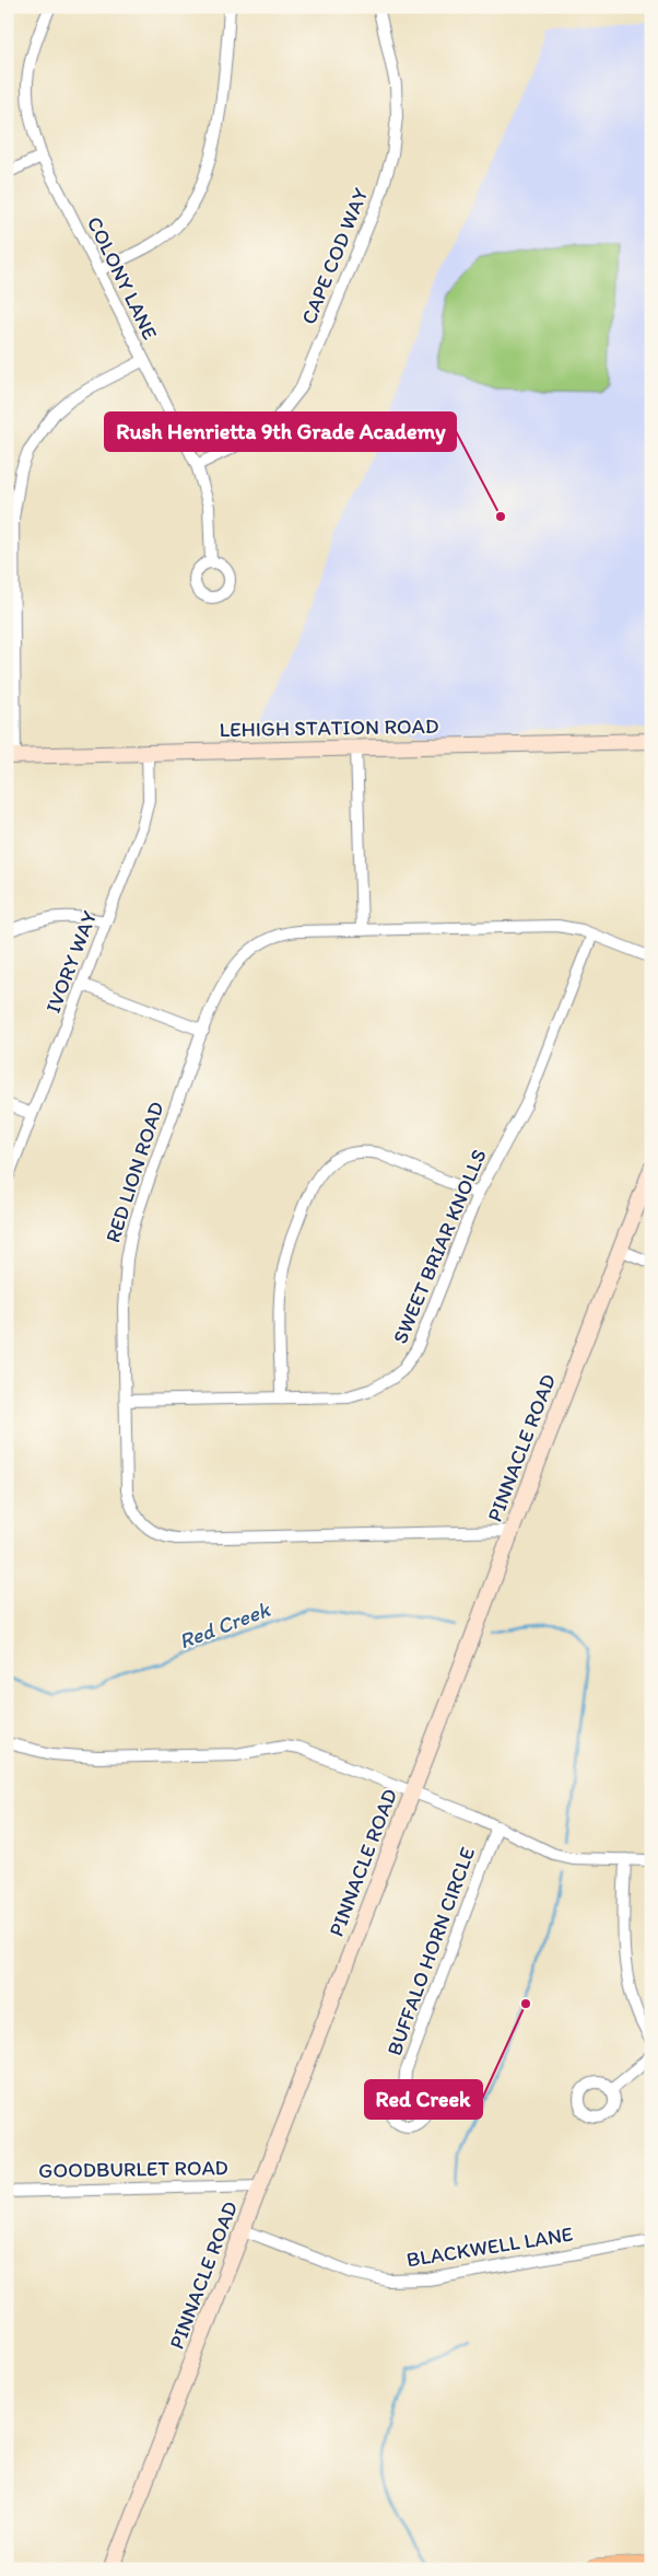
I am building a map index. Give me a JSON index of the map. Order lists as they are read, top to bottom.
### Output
{
  "streets": {
    "street": [
      "CAPE COD WAY",
      "COLONY LANE",
      "LEHIGH STATION ROAD",
      "IVORY WAY",
      "RED LION ROAD",
      "SWEET BRIAR KNOLLS",
      "PINNACLE ROAD",
      "BUFFALO HORN CIRCLE",
      "GOODBURLET ROAD",
      "BLACKWELL LANE"
    ]
  },
  "crossings": [
    ["CAPE COD WAY", "COLONY LANE"],
    ["LEHIGH STATION ROAD", "IVORY WAY"],
    ["RED LION ROAD", "SWEET BRIAR KNOLLS"],
    ["RED LION ROAD", "PINNACLE ROAD"],
    ["PINNACLE ROAD", "GOODBURLET ROAD"],
    ["PINNACLE ROAD", "BLACKWELL LANE"]
  ],
  "water": ["Red Creek"],
  "places": ["Rush Henrietta 9th Grade Academy", "Red Creek"]
}
